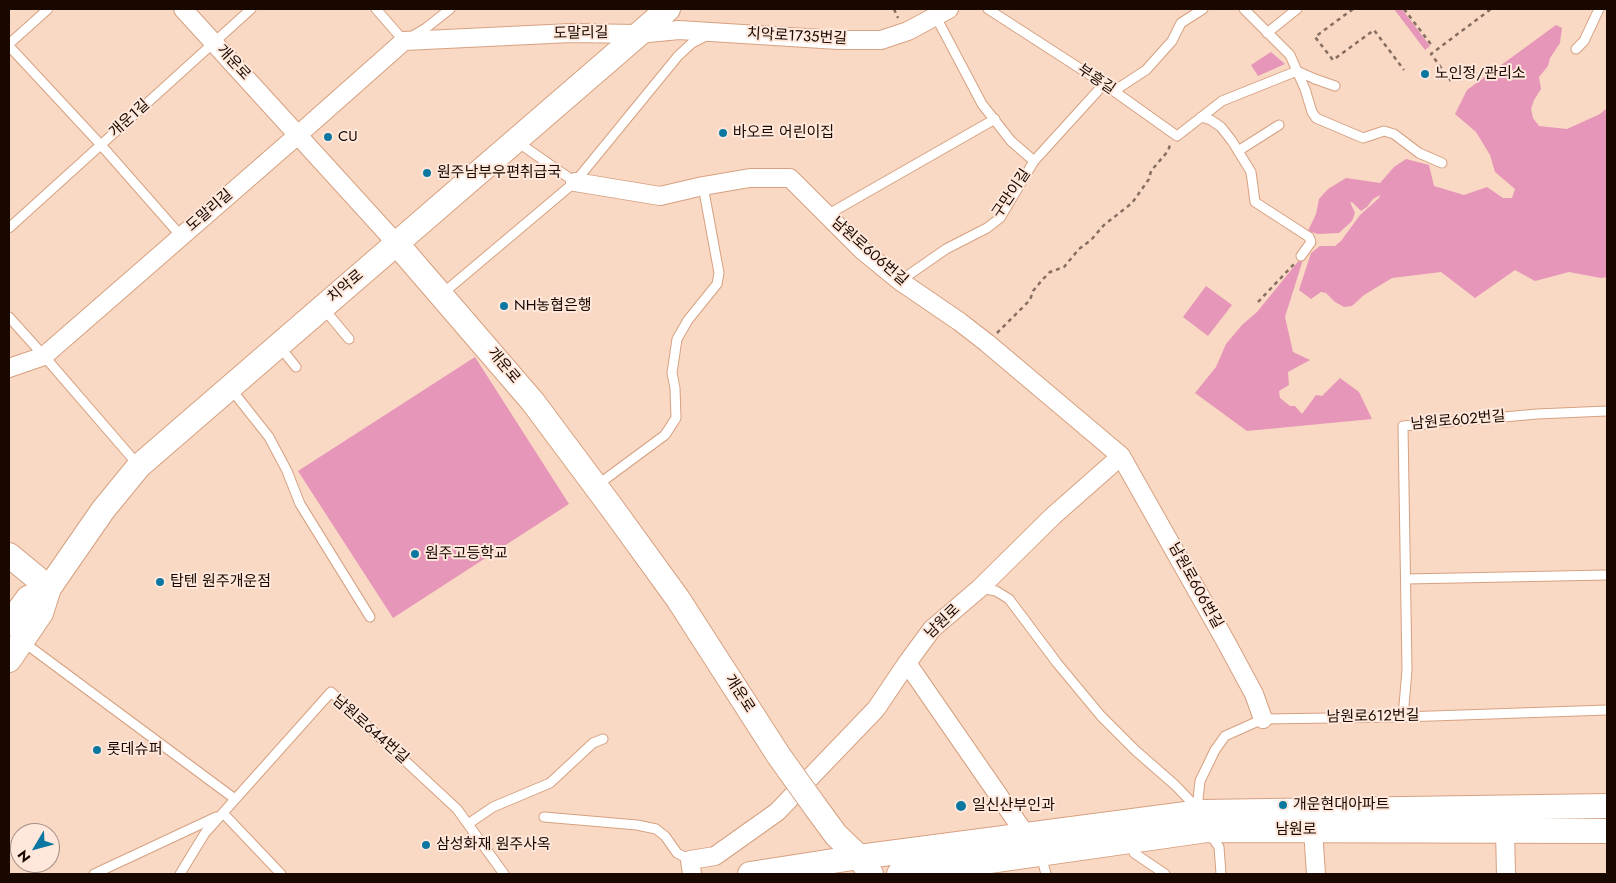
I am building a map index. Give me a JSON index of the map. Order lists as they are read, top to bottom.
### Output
{
  "streets": {
    "street": [
      "도말리길",
      "치악로1735번길",
      "개운로",
      "남원로606번길",
      "치악로",
      "남원로"
    ],
    "lane": [
      "부흥길",
      "개운1길",
      "구만이길",
      "남원로602번길",
      "남원로612번길",
      "남원로644번길"
    ]
  },
  "crossings": [
    ["도말리길", "치악로1735번길"],
    ["도말리길", "개운로"],
    ["도말리길", "치악로"],
    ["치악로1735번길", "치악로"],
    ["개운로", "개운1길"],
    ["개운로", "치악로"],
    ["개운로", "남원로"],
    ["부흥길", "구만이길"],
    ["구만이길", "남원로606번길"],
    ["남원로606번길", "남원로612번길"],
    ["남원로602번길", "남원로612번길"],
    ["남원로", "남원로612번길"]
  ],
  "places": [
    "노인정/관리소",
    "바오르 어린이집",
    "CU",
    "원주남부우편취급국",
    "NH농협은행",
    "원주고등학교",
    "탑텐 원주개운점",
    "롯데슈퍼",
    "개운현대아파트",
    "일신산부인과",
    "삼성화재 원주사옥"
  ],
  "north": "bottom left"
}
